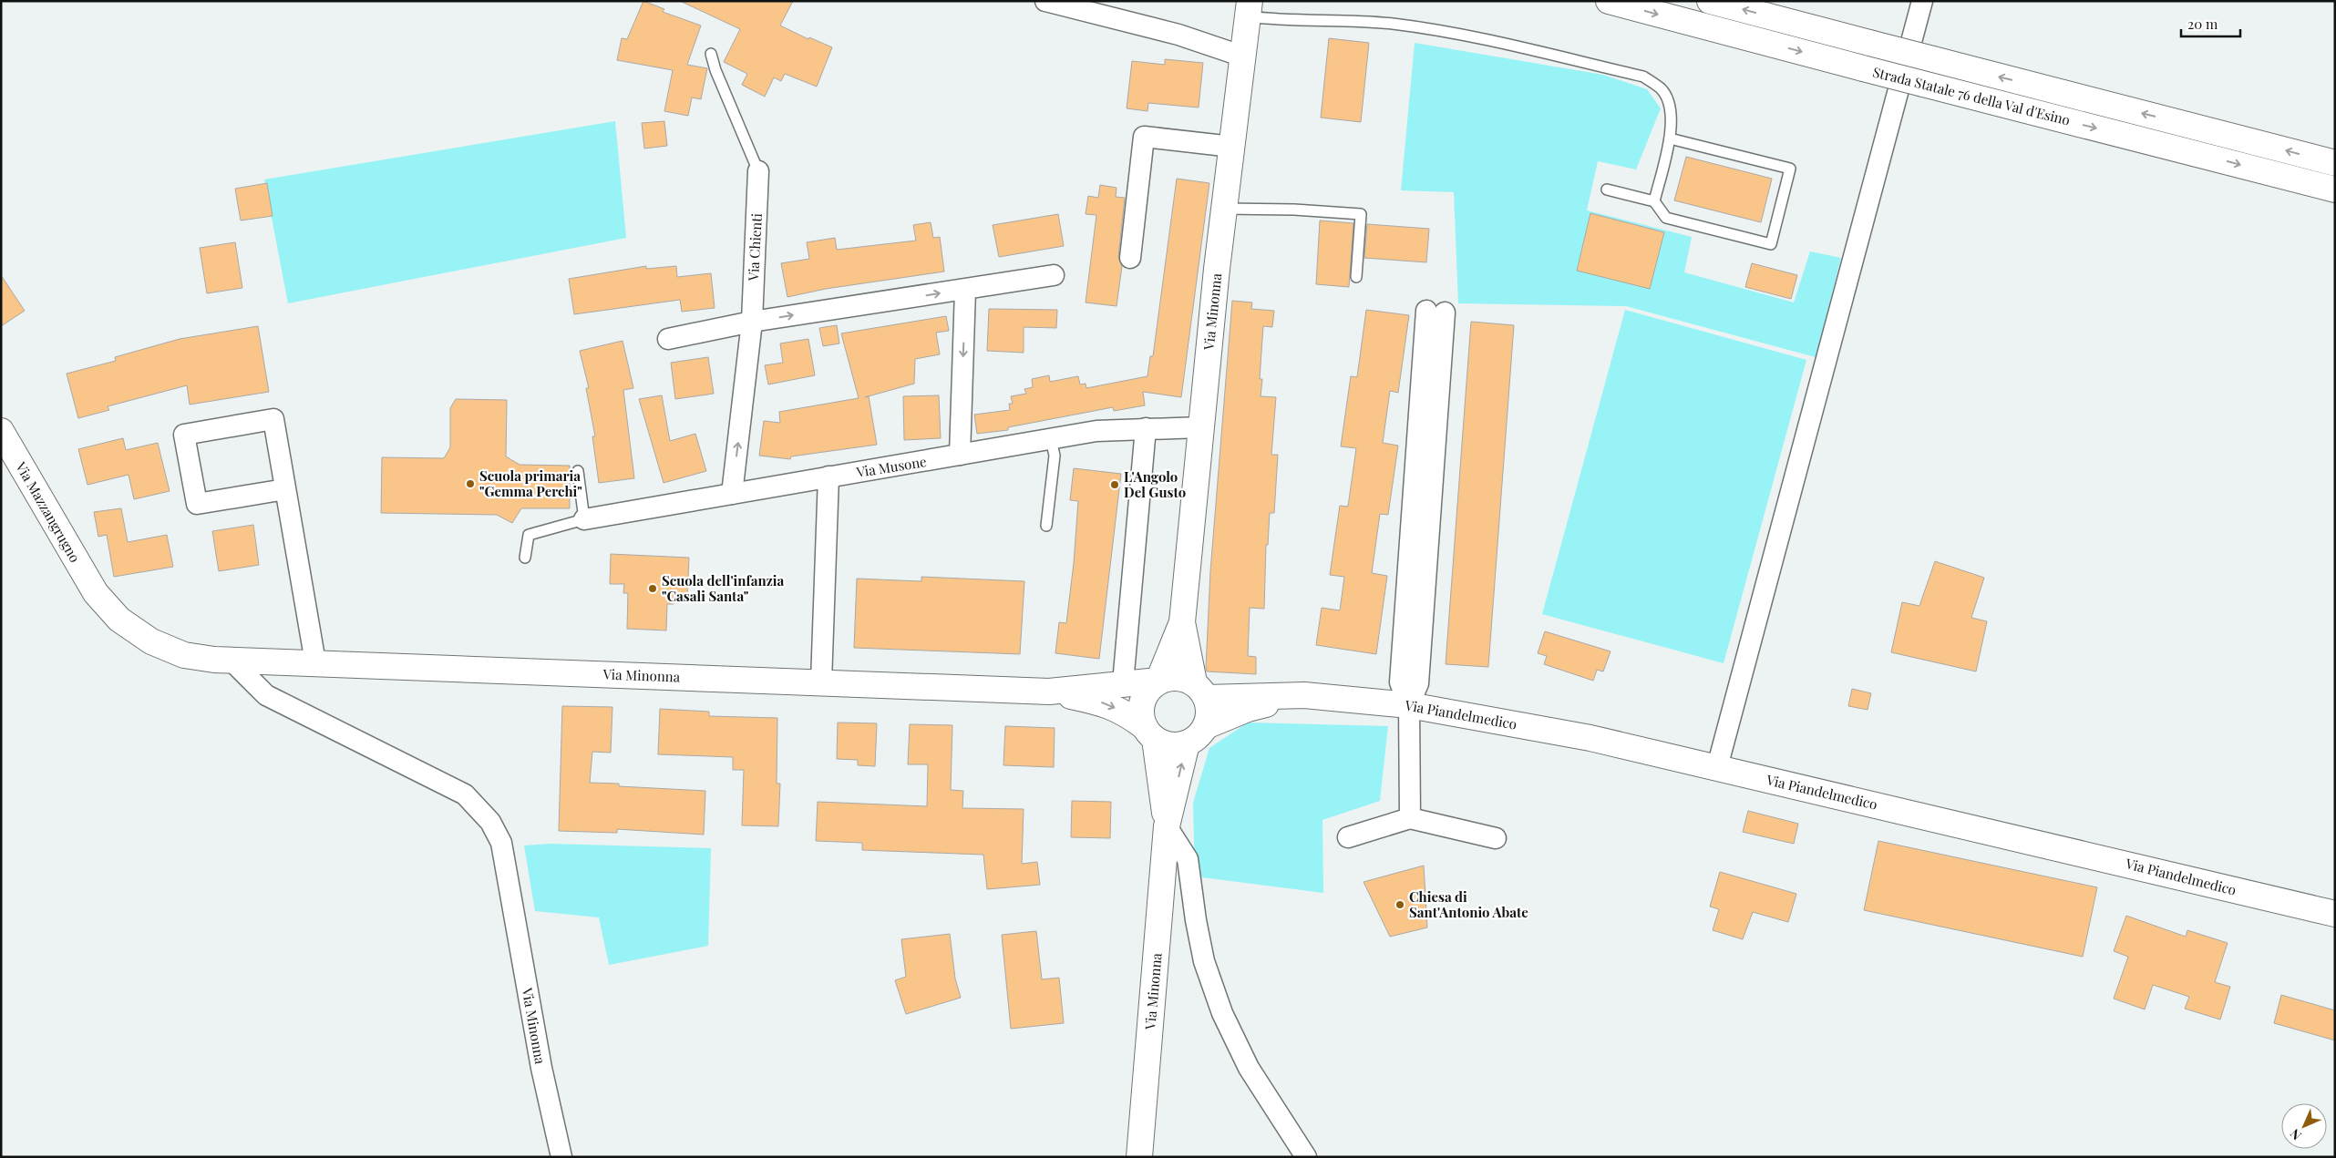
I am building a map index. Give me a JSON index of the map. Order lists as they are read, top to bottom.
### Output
{
  "streets": {
    "main road": [
      "Strada Statale 76 della Val d'Esino",
      "Via Minonna",
      "Via Mazzangrugno",
      "Via Piandelmedico"
    ],
    "street": ["Via Chienti", "Via Musone"]
  },
  "crossings": [
    ["Via Chienti", "Via Musone"],
    ["Via Minonna", "Via Musone"],
    ["Via Minonna", "Via Mazzangrugno"],
    ["Via Minonna", "Via Piandelmedico"]
  ],
  "one_way": ["Via Chienti"],
  "places": [
    "Scuola primaria \"Gemma Perchi\"",
    "L'Angolo Del Gusto",
    "Scuola dell'infanzia \"Casali Santa\"",
    "Chiesa di Sant'Antonio Abate"
  ],
  "scale_bar": "20 m",
  "north": "bottom left"
}
